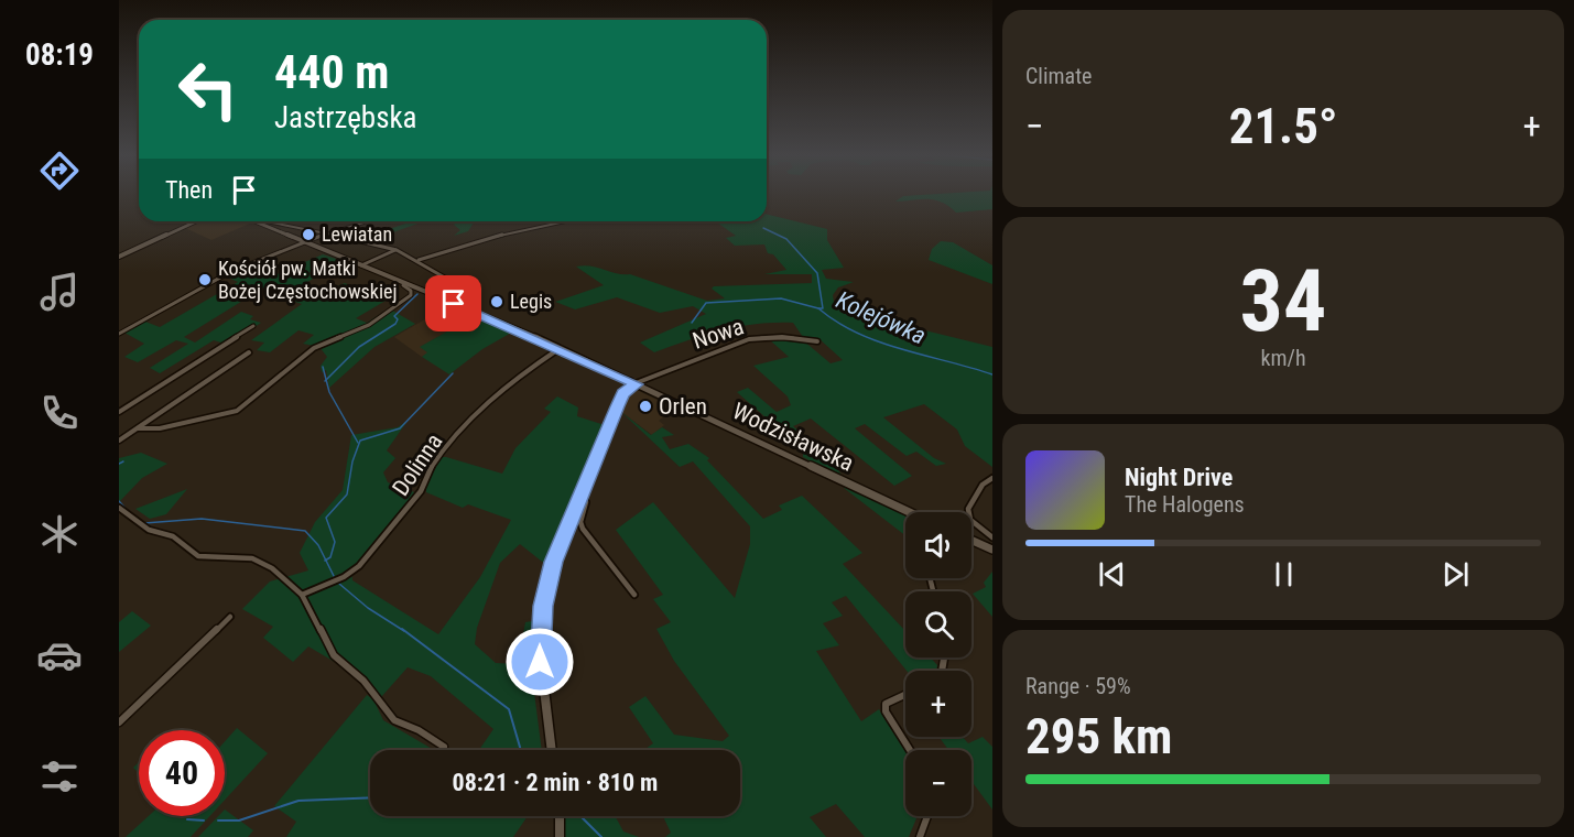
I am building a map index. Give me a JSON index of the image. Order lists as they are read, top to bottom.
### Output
{
  "streets": {
    "main road": ["Wodzisławska"],
    "street": ["Nowa", "Dolinna"]
  },
  "crossings": [
    ["Nowa", "Wodzisławska"],
    ["Wodzisławska", "Dolinna"]
  ],
  "water": ["Kolejówka"],
  "places": [
    "Lewiatan",
    "Kościół pw. Matki Bożej Częstochowskiej",
    "Legis",
    "Orlen"
  ],
  "page": {
    "tabs": "08:19",
    "tile": [
      "Climate",
      ["34", "km/h"],
      ["Range · 59%", "295 km"]
    ],
    "turn": ["440 m", "Jastrzębska"],
    "heat": ["−", "21.5°", "+"],
    "then": "Then",
    "song": ["Night Drive", "The Halogens"],
    "map_buttons": ["+", "−"],
    "limit": "40",
    "trip": "08:21 · 2 min · 810 m"
  }
}
